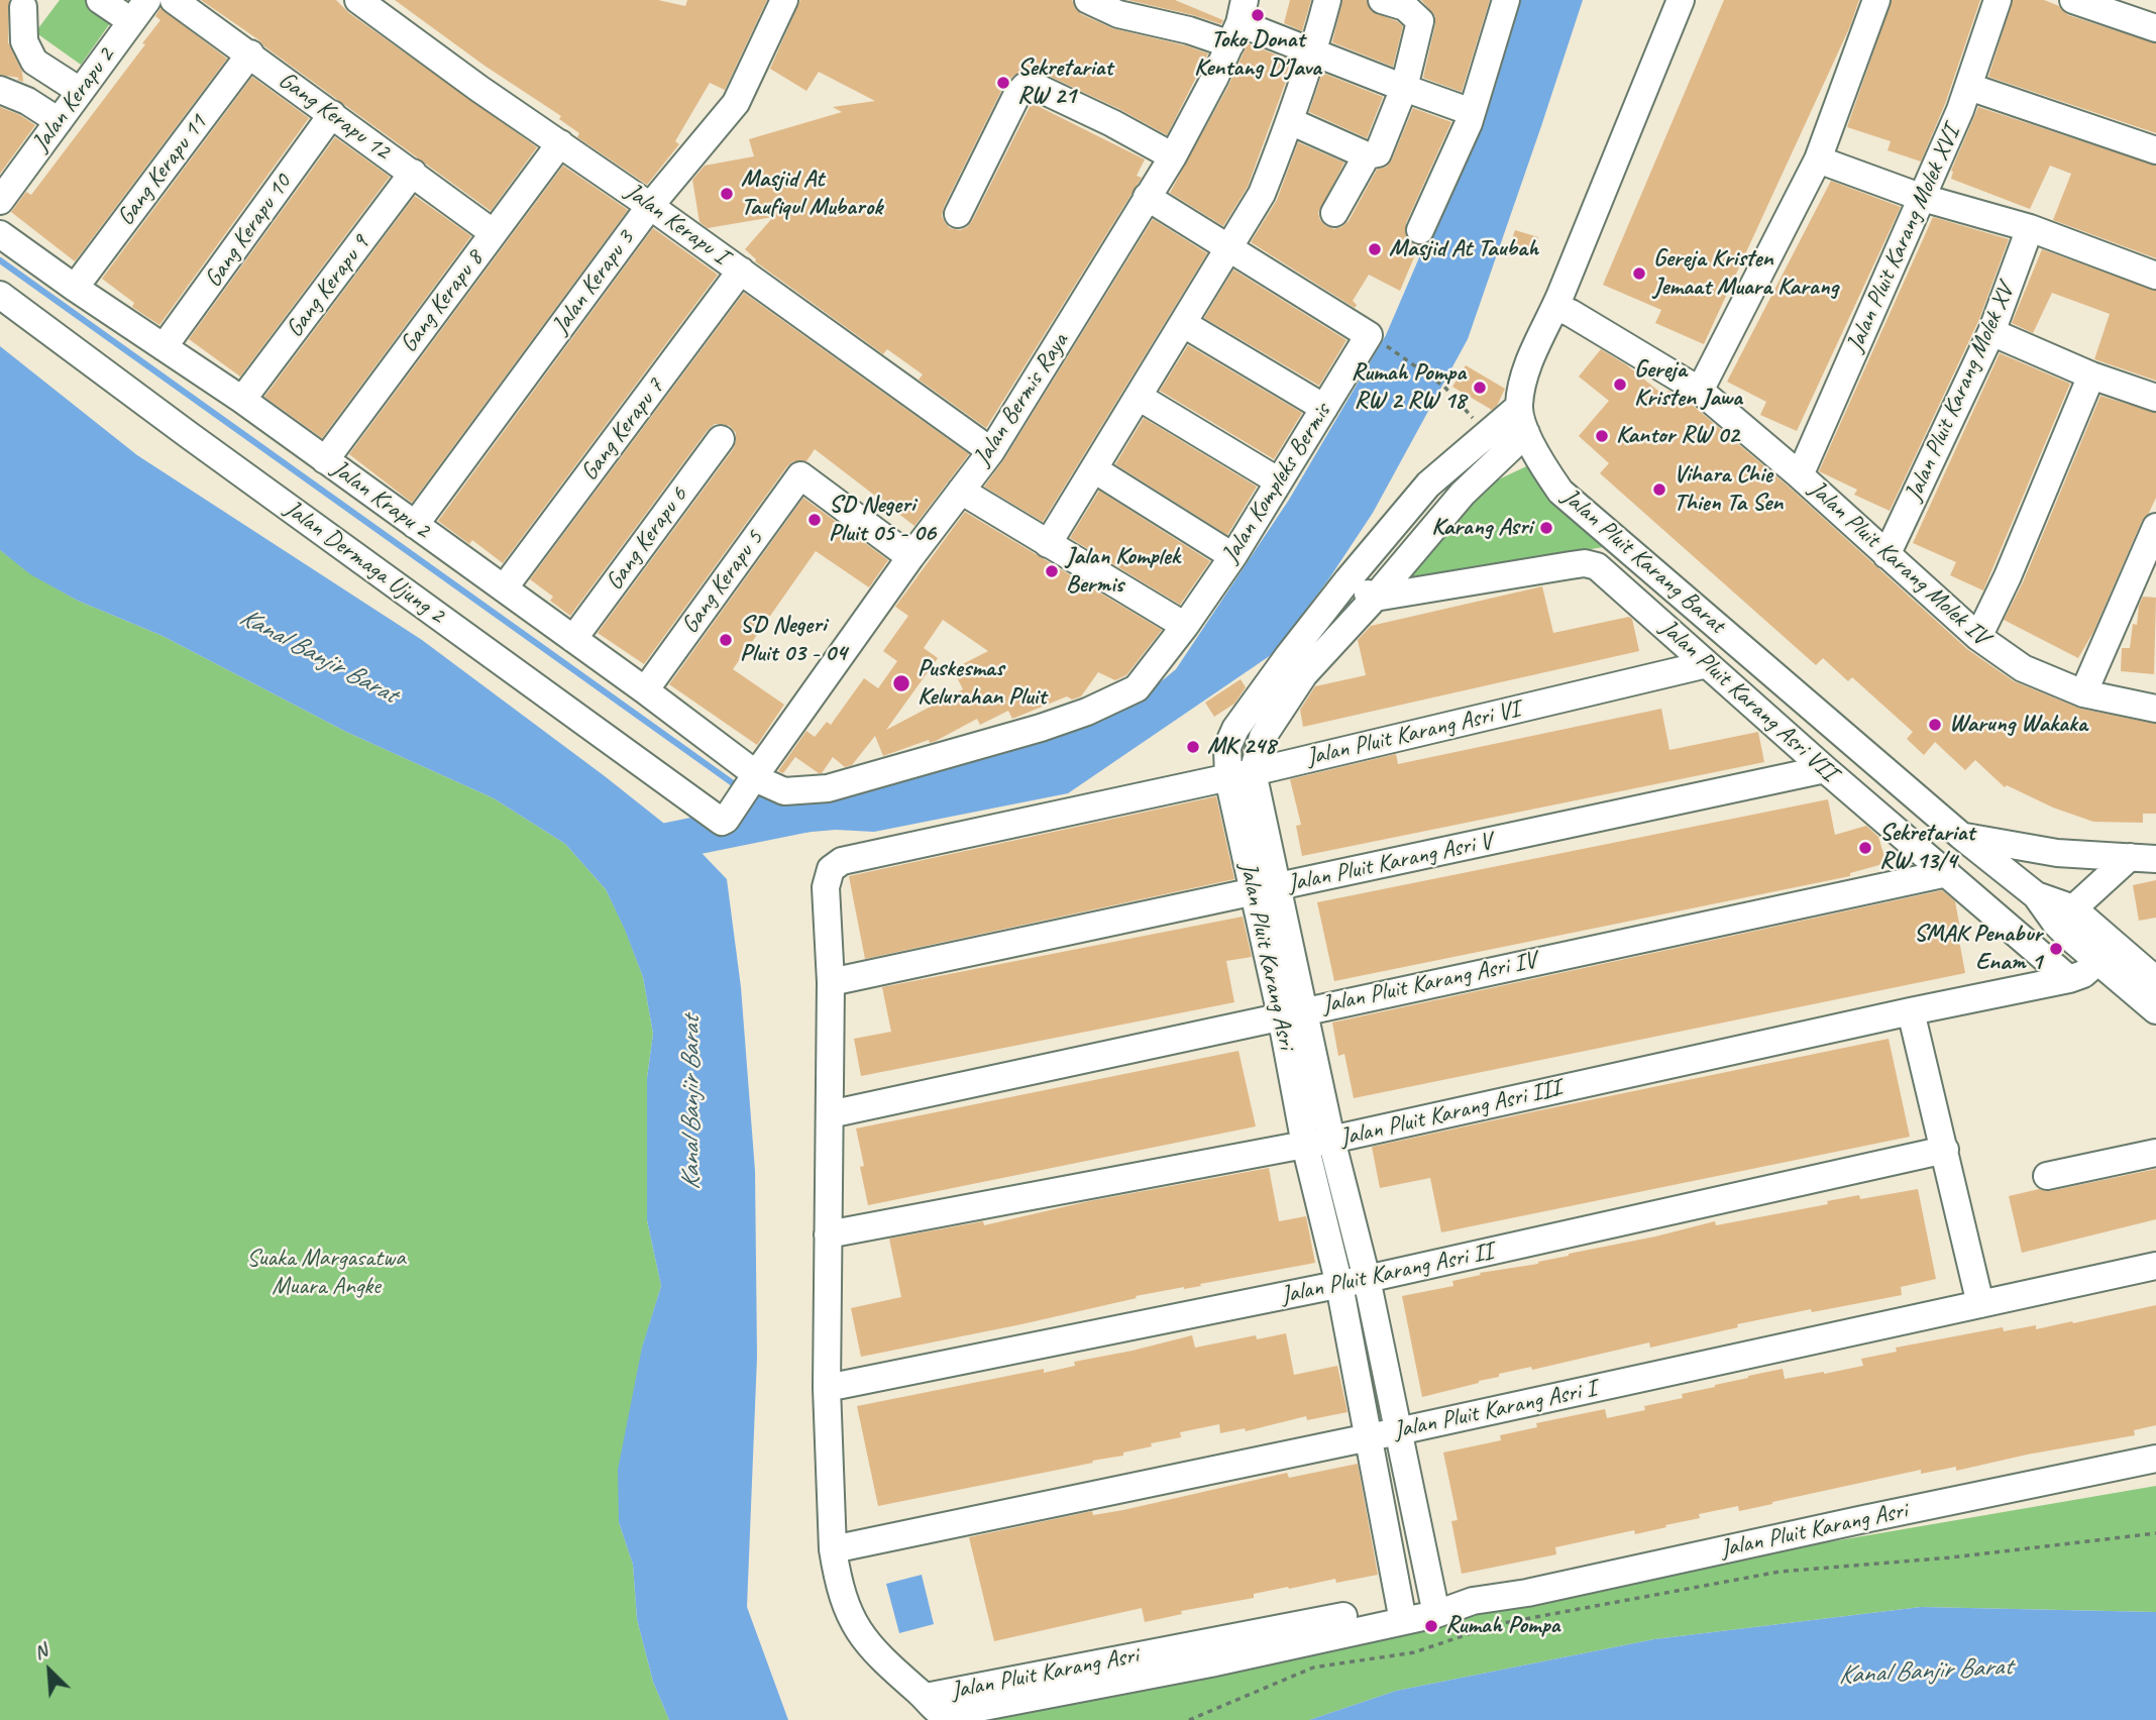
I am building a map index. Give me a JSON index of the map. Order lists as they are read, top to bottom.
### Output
{
  "streets": {
    "street": [
      "Jalan Kerapu 2",
      "Gang Kerapu 12",
      "Gang Kerapu 11",
      "Jalan Kerapu I",
      "Gang Kerapu 10",
      "Jalan Pluit Karang Molek XVI",
      "Jalan Kerapu 3",
      "Gang Kerapu 9",
      "Gang Kerapu 8",
      "Jalan Pluit Karang Molek XV",
      "Jalan Bermis Raya",
      "Gang Kerapu 7",
      "Jalan Kompleks Bermis",
      "Jalan Krapu 2",
      "Gang Kerapu 6",
      "Jalan Pluit Karang Barat",
      "Jalan Dermaga Ujung 2",
      "Jalan Pluit Karang Molek IV",
      "Gang Kerapu 5",
      "Jalan Pluit Karang Asri VII",
      "Jalan Pluit Karang Asri VI",
      "Jalan Pluit Karang Asri V",
      "Jalan Pluit Karang Asri",
      "Jalan Pluit Karang Asri IV",
      "Jalan Pluit Karang Asri III",
      "Jalan Pluit Karang Asri II",
      "Jalan Pluit Karang Asri I"
    ]
  },
  "crossings": [
    ["Gang Kerapu 12", "Gang Kerapu 11"],
    ["Gang Kerapu 12", "Gang Kerapu 10"],
    ["Gang Kerapu 12", "Gang Kerapu 9"],
    ["Gang Kerapu 12", "Gang Kerapu 8"],
    ["Gang Kerapu 11", "Jalan Krapu 2"],
    ["Jalan Kerapu I", "Jalan Kerapu 3"],
    ["Jalan Kerapu I", "Gang Kerapu 8"],
    ["Jalan Kerapu I", "Jalan Bermis Raya"],
    ["Jalan Kerapu I", "Gang Kerapu 7"],
    ["Gang Kerapu 10", "Jalan Krapu 2"],
    ["Jalan Pluit Karang Molek XVI", "Jalan Pluit Karang Molek IV"],
    ["Jalan Kerapu 3", "Jalan Krapu 2"],
    ["Gang Kerapu 9", "Jalan Krapu 2"],
    ["Gang Kerapu 8", "Jalan Krapu 2"],
    ["Jalan Pluit Karang Molek XV", "Jalan Pluit Karang Molek IV"],
    ["Jalan Bermis Raya", "Jalan Kompleks Bermis"],
    ["Jalan Bermis Raya", "Jalan Krapu 2"],
    ["Jalan Bermis Raya", "Jalan Dermaga Ujung 2"],
    ["Jalan Bermis Raya", "Gang Kerapu 5"],
    ["Gang Kerapu 7", "Jalan Krapu 2"],
    ["Jalan Kompleks Bermis", "Jalan Krapu 2"],
    ["Jalan Krapu 2", "Gang Kerapu 6"],
    ["Jalan Krapu 2", "Gang Kerapu 5"],
    ["Jalan Pluit Karang Barat", "Jalan Pluit Karang Molek IV"],
    ["Jalan Pluit Karang Barat", "Jalan Pluit Karang Asri"],
    ["Jalan Pluit Karang Asri VII", "Jalan Pluit Karang Asri VI"],
    ["Jalan Pluit Karang Asri VII", "Jalan Pluit Karang Asri V"],
    ["Jalan Pluit Karang Asri VII", "Jalan Pluit Karang Asri"],
    ["Jalan Pluit Karang Asri VII", "Jalan Pluit Karang Asri IV"],
    ["Jalan Pluit Karang Asri VII", "Jalan Pluit Karang Asri III"],
    ["Jalan Pluit Karang Asri VI", "Jalan Pluit Karang Asri V"],
    ["Jalan Pluit Karang Asri VI", "Jalan Pluit Karang Asri"],
    ["Jalan Pluit Karang Asri V", "Jalan Pluit Karang Asri"],
    ["Jalan Pluit Karang Asri", "Jalan Pluit Karang Asri IV"],
    ["Jalan Pluit Karang Asri", "Jalan Pluit Karang Asri III"],
    ["Jalan Pluit Karang Asri", "Jalan Pluit Karang Asri II"],
    ["Jalan Pluit Karang Asri", "Jalan Pluit Karang Asri I"]
  ],
  "water": ["Kanal Banjir Barat"],
  "parks": ["Suaka Margasatwa Muara Angke"],
  "places": [
    "Toko Donat Kentang D'Java",
    "Sekretariat RW 21",
    "Masjid At Taufiqul Mubarok",
    "Masjid At Taubah",
    "Gereja Kristen Jemaat Muara Karang",
    "Gereja Kristen Jawa",
    "Rumah Pompa RW 2 RW 18",
    "Kantor RW 02",
    "Vihara Chie Thien Ta Sen",
    "SD Negeri Pluit 05 - 06",
    "Karang Asri",
    "Jalan Komplek Bermis",
    "SD Negeri Pluit 03 - 04",
    "Puskesmas Kelurahan Pluit",
    "Warung Wakaka",
    "MK 248",
    "Sekretariat RW 13/4",
    "SMAK Penabur Enam 1",
    "Rumah Pompa"
  ],
  "north": "top left"
}
